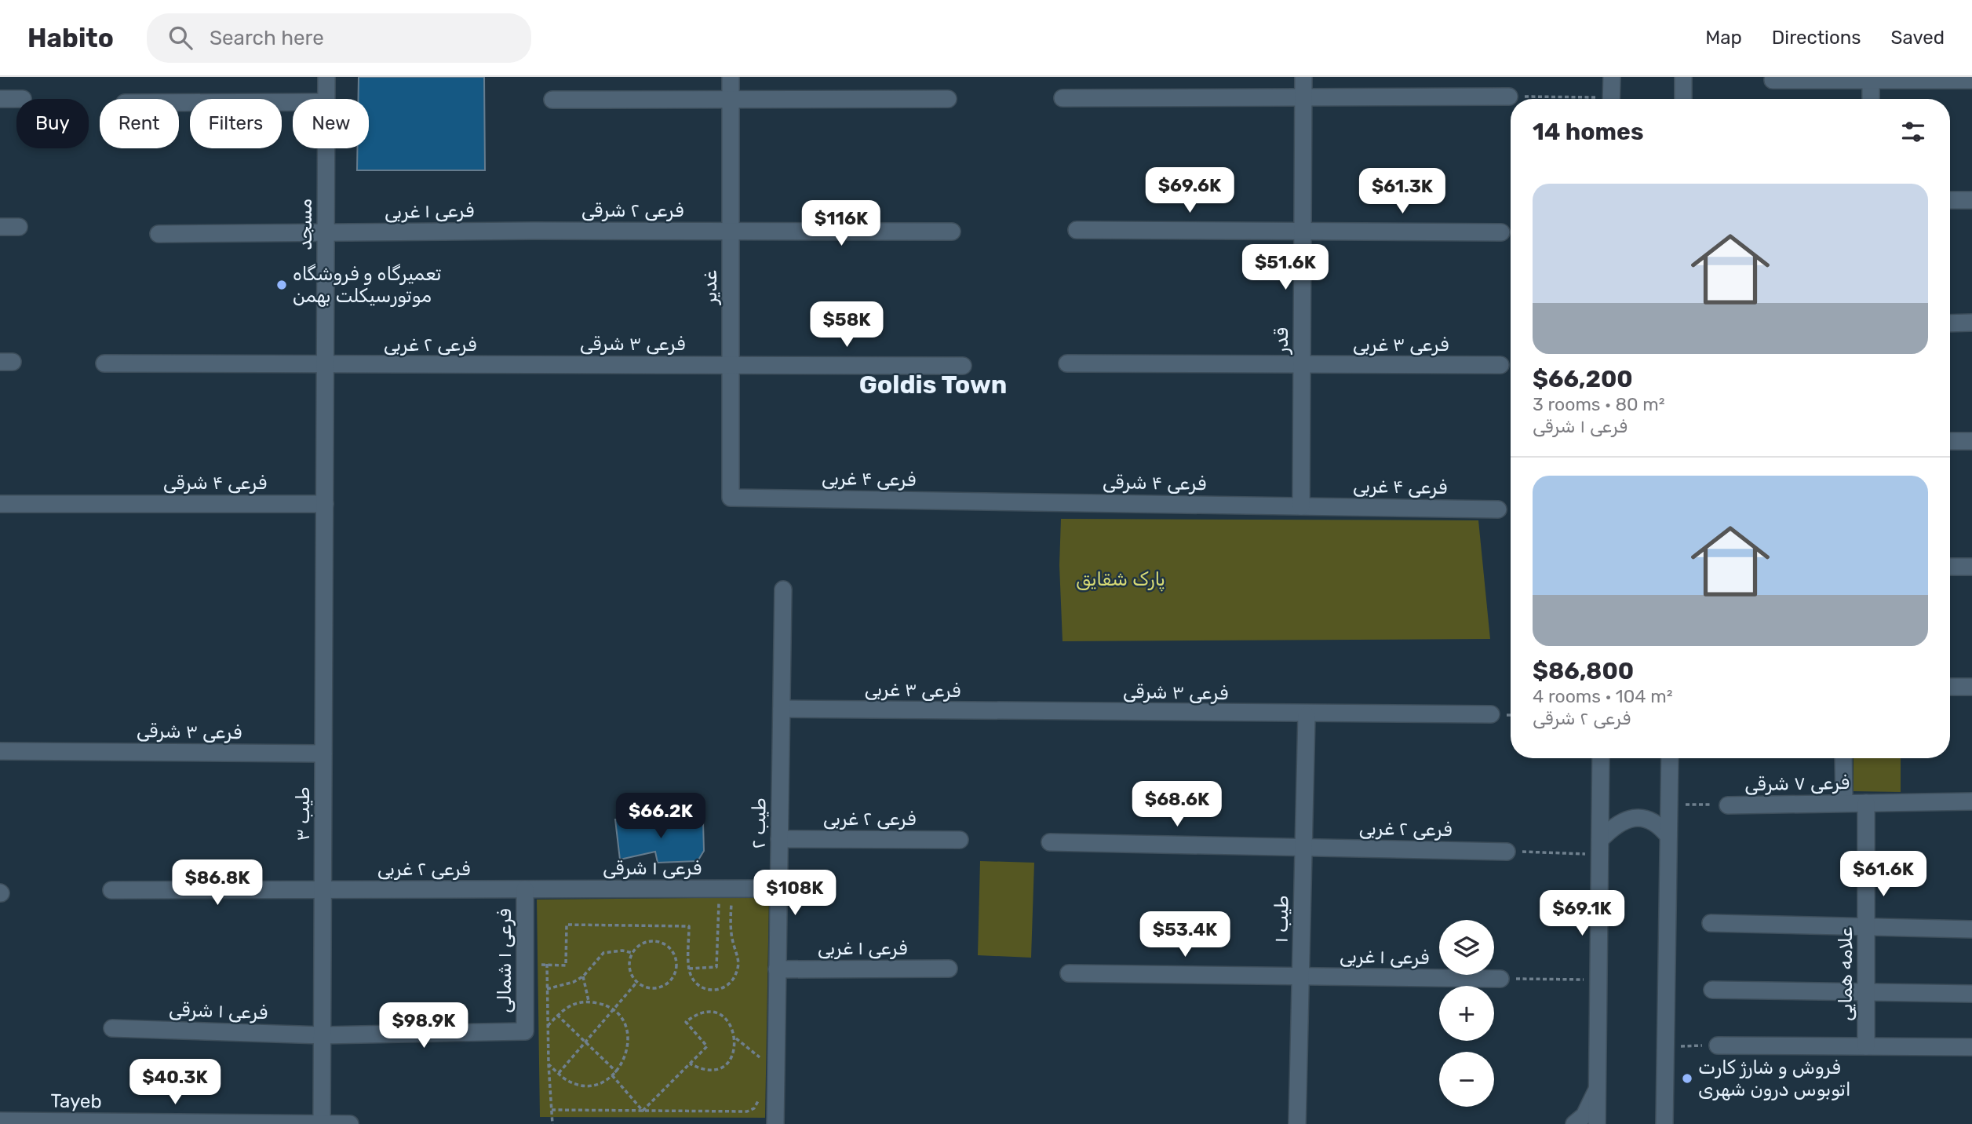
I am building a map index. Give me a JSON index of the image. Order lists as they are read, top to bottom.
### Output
{
  "streets": {
    "street": [
      "فرعی ۲ شرقی",
      "فرعی ۱ غربی",
      "مسجد",
      "غدیر",
      "قدر",
      "فرعی ۳ شرقی",
      "فرعی ۲ غربی",
      "فرعی ۳ غربی",
      "فرعی ۴ غربی",
      "فرعی ۴ شرقی",
      "فرعی ۷ شرقی",
      "طیب ۳",
      "طیب ۲",
      "فرعی ۱ شرقی",
      "طیب ۱",
      "فرعی ۱ شمالی",
      "علامه همایی",
      "Tayeb"
    ]
  },
  "crossings": [
    ["فرعی ۲ شرقی", "فرعی ۱ غربی"],
    ["فرعی ۲ شرقی", "غدیر"],
    ["فرعی ۱ غربی", "مسجد"],
    ["فرعی ۱ غربی", "طیب ۲"],
    ["فرعی ۱ غربی", "طیب ۱"],
    ["مسجد", "فرعی ۲ غربی"],
    ["مسجد", "فرعی ۴ شرقی"],
    ["مسجد", "طیب ۳"],
    ["غدیر", "فرعی ۳ شرقی"],
    ["غدیر", "فرعی ۴ غربی"],
    ["قدر", "فرعی ۳ غربی"],
    ["قدر", "فرعی ۴ غربی"],
    ["قدر", "فرعی ۴ شرقی"],
    ["فرعی ۳ شرقی", "فرعی ۲ غربی"],
    ["فرعی ۳ شرقی", "فرعی ۳ غربی"],
    ["فرعی ۳ شرقی", "طیب ۳"],
    ["فرعی ۳ شرقی", "طیب ۱"],
    ["فرعی ۲ غربی", "طیب ۳"],
    ["فرعی ۲ غربی", "طیب ۲"],
    ["فرعی ۲ غربی", "فرعی ۱ شرقی"],
    ["فرعی ۲ غربی", "طیب ۱"],
    ["فرعی ۲ غربی", "فرعی ۱ شمالی"],
    ["فرعی ۳ غربی", "طیب ۲"],
    ["فرعی ۴ غربی", "فرعی ۴ شرقی"],
    ["فرعی ۴ شرقی", "طیب ۳"],
    ["فرعی ۷ شرقی", "علامه همایی"],
    ["طیب ۳", "فرعی ۱ شرقی"],
    ["طیب ۳", "فرعی ۱ شمالی"],
    ["طیب ۳", "Tayeb"],
    ["طیب ۲", "فرعی ۱ شرقی"],
    ["فرعی ۱ شرقی", "فرعی ۱ شمالی"]
  ],
  "districts": ["Goldis Town"],
  "parks": ["پارک شقایق"],
  "places": ["تعمیرگاه و فروشگاه موتورسیکلت بهمن", "فروش و شارژ کارت اتوبوس درون شهری"],
  "page": {
    "header": "Habito",
    "search": "Search here",
    "nav": ["Map", "Directions", "Saved"],
    "chip": [
      "Buy",
      "Rent",
      "Filters",
      "New"
    ],
    "heading": "14 homes",
    "list": [
      {
        "name": "$66,200",
        "note": "3 rooms · 80 m² · فرعی ۱ شرقی"
      },
      {
        "name": "$86,800",
        "note": "4 rooms · 104 m² · فرعی ۲ شرقی"
      }
    ],
    "price": [
      "$69.6K",
      "$61.3K",
      "$116K",
      "$51.6K",
      "$58K",
      "$68.6K",
      "$66.2K",
      "$61.6K",
      "$86.8K",
      "$108K",
      "$69.1K",
      "$53.4K",
      "$98.9K",
      "$40.3K"
    ],
    "map_buttons": ["+", "−"]
  }
}
